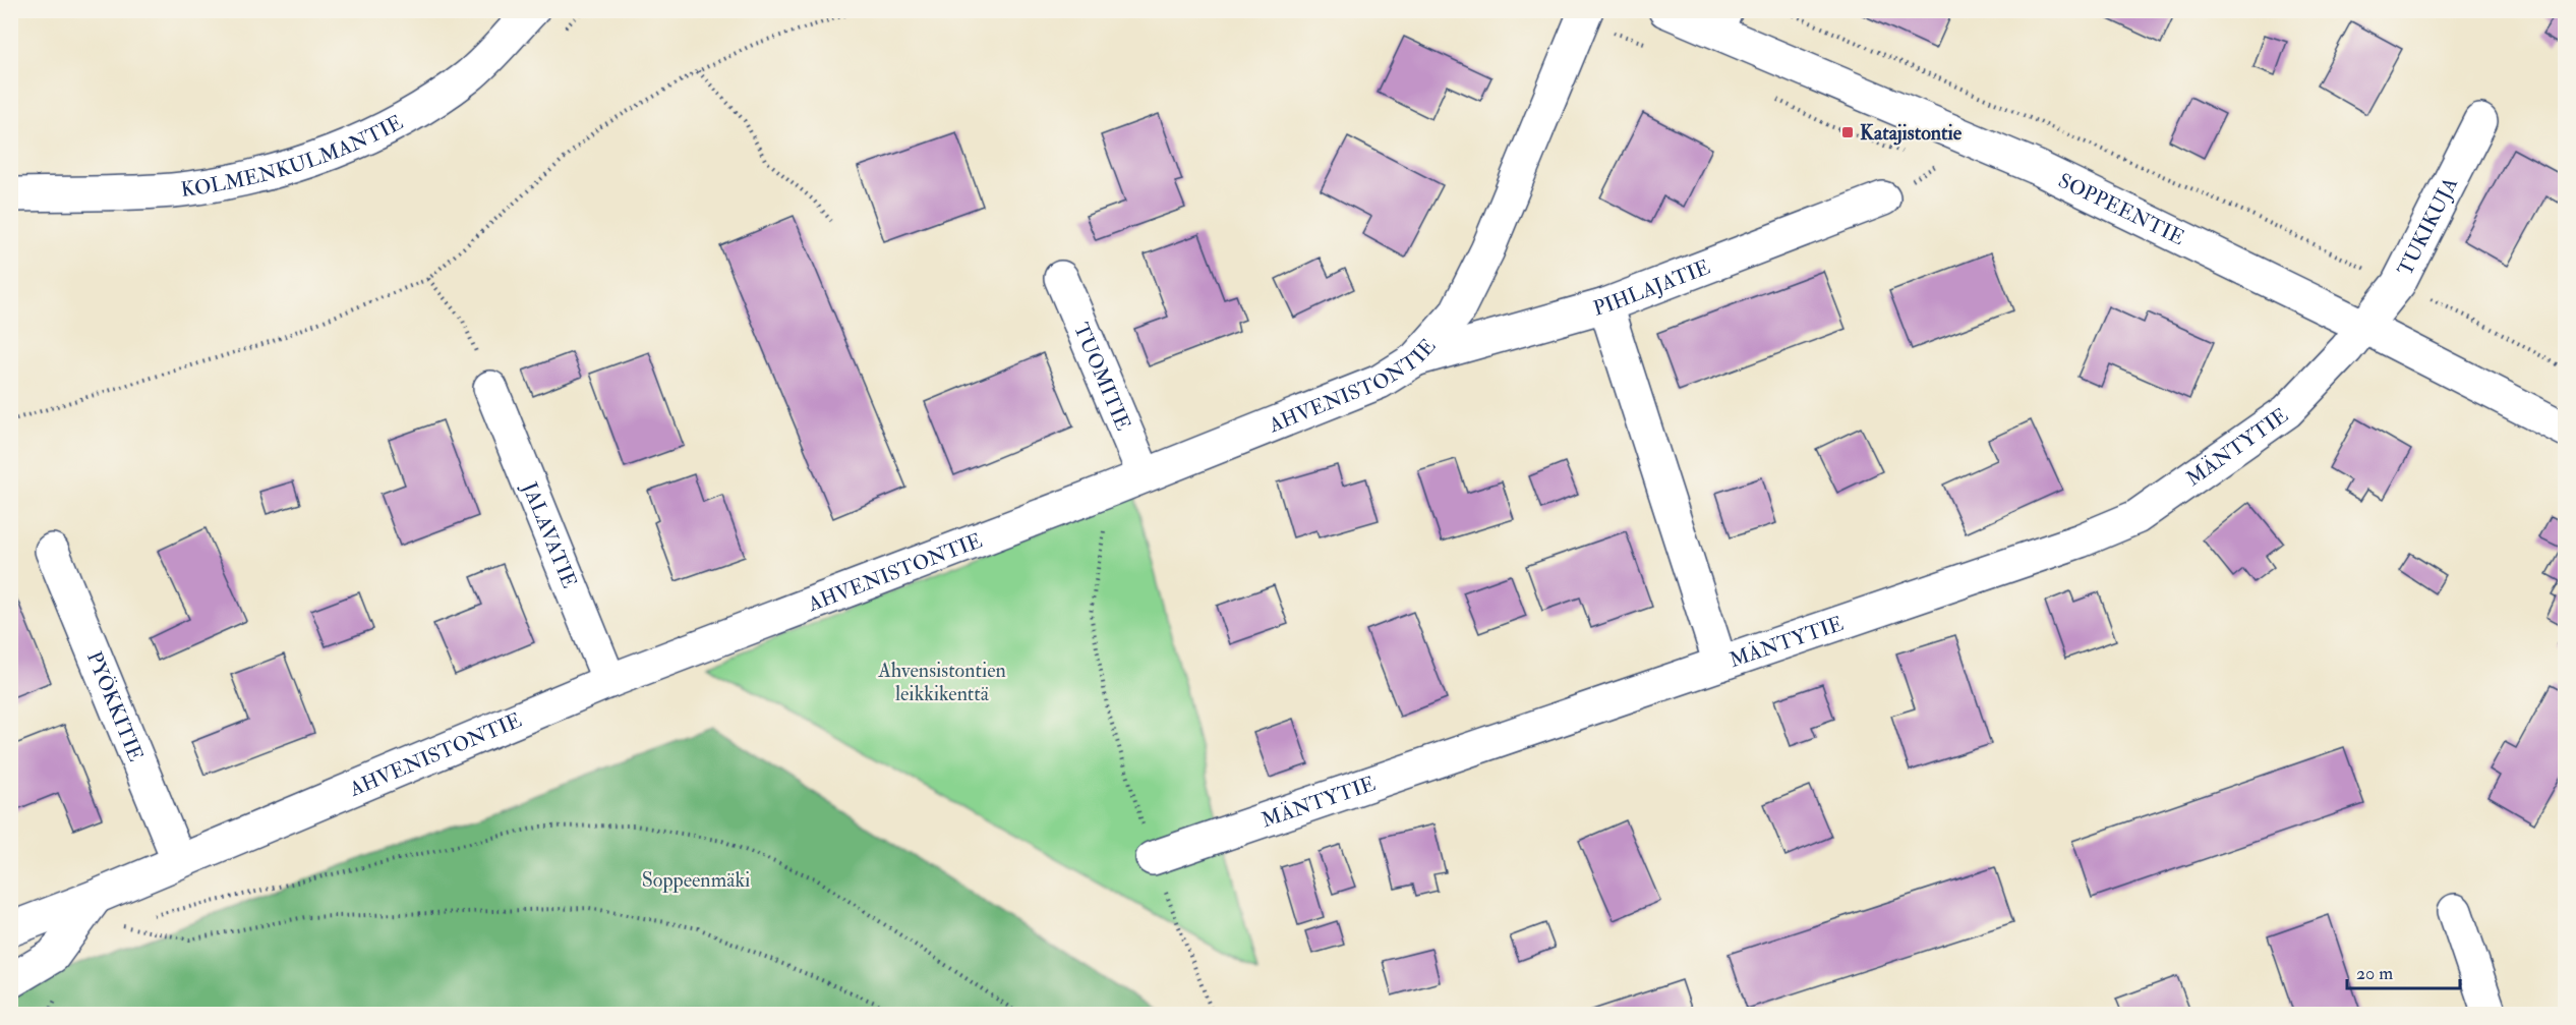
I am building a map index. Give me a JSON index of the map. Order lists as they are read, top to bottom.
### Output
{
  "streets": {
    "street": [
      "KOLMENKULMANTIE",
      "SOPPEENTIE",
      "TUKIKUJA",
      "PIHLAJATIE",
      "TUOMITIE",
      "AHVENISTONTIE",
      "MÄNTYTIE",
      "JALAVATIE",
      "PYÖKKITIE"
    ]
  },
  "crossings": [
    ["SOPPEENTIE", "TUKIKUJA"],
    ["SOPPEENTIE", "MÄNTYTIE"],
    ["TUKIKUJA", "MÄNTYTIE"],
    ["PIHLAJATIE", "AHVENISTONTIE"],
    ["TUOMITIE", "AHVENISTONTIE"],
    ["AHVENISTONTIE", "JALAVATIE"],
    ["AHVENISTONTIE", "PYÖKKITIE"]
  ],
  "parks": ["Ahvensistontien leikkikenttä", "Soppeenmäki"],
  "places": {
    "transit": ["Katajistontie"]
  },
  "scale_bar": "20 m"
}
